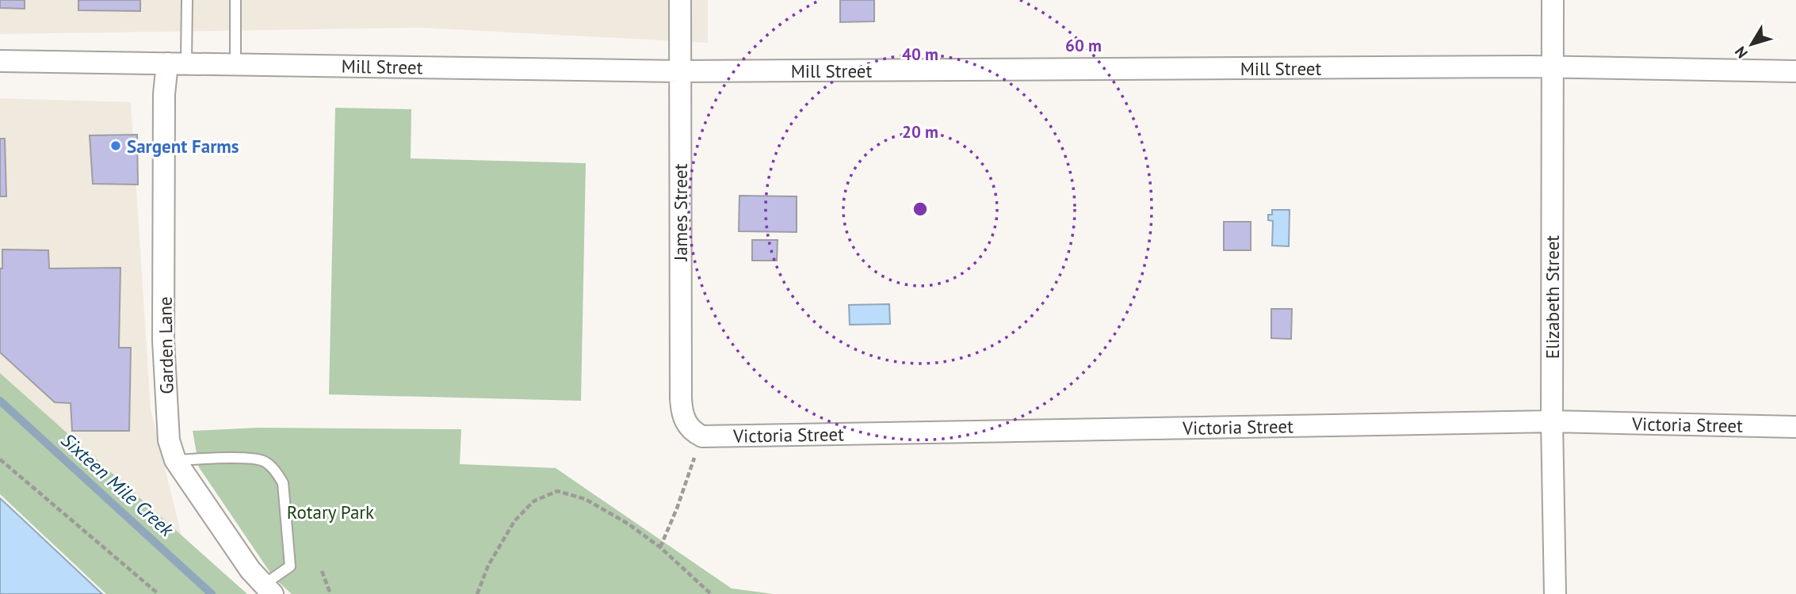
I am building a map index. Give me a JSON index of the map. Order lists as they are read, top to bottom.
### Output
{
  "streets": {
    "street": [
      "Mill Street",
      "James Street",
      "Elizabeth Street",
      "Garden Lane",
      "Victoria Street"
    ]
  },
  "crossings": [
    ["Mill Street", "James Street"],
    ["Mill Street", "Elizabeth Street"],
    ["Mill Street", "Garden Lane"],
    ["James Street", "Victoria Street"],
    ["Elizabeth Street", "Victoria Street"]
  ],
  "water": ["Sixteen Mile Creek"],
  "parks": ["Rotary Park"],
  "places": ["Sargent Farms"],
  "north": "bottom left",
  "rings": ["60 m", "40 m", "20 m"]
}
